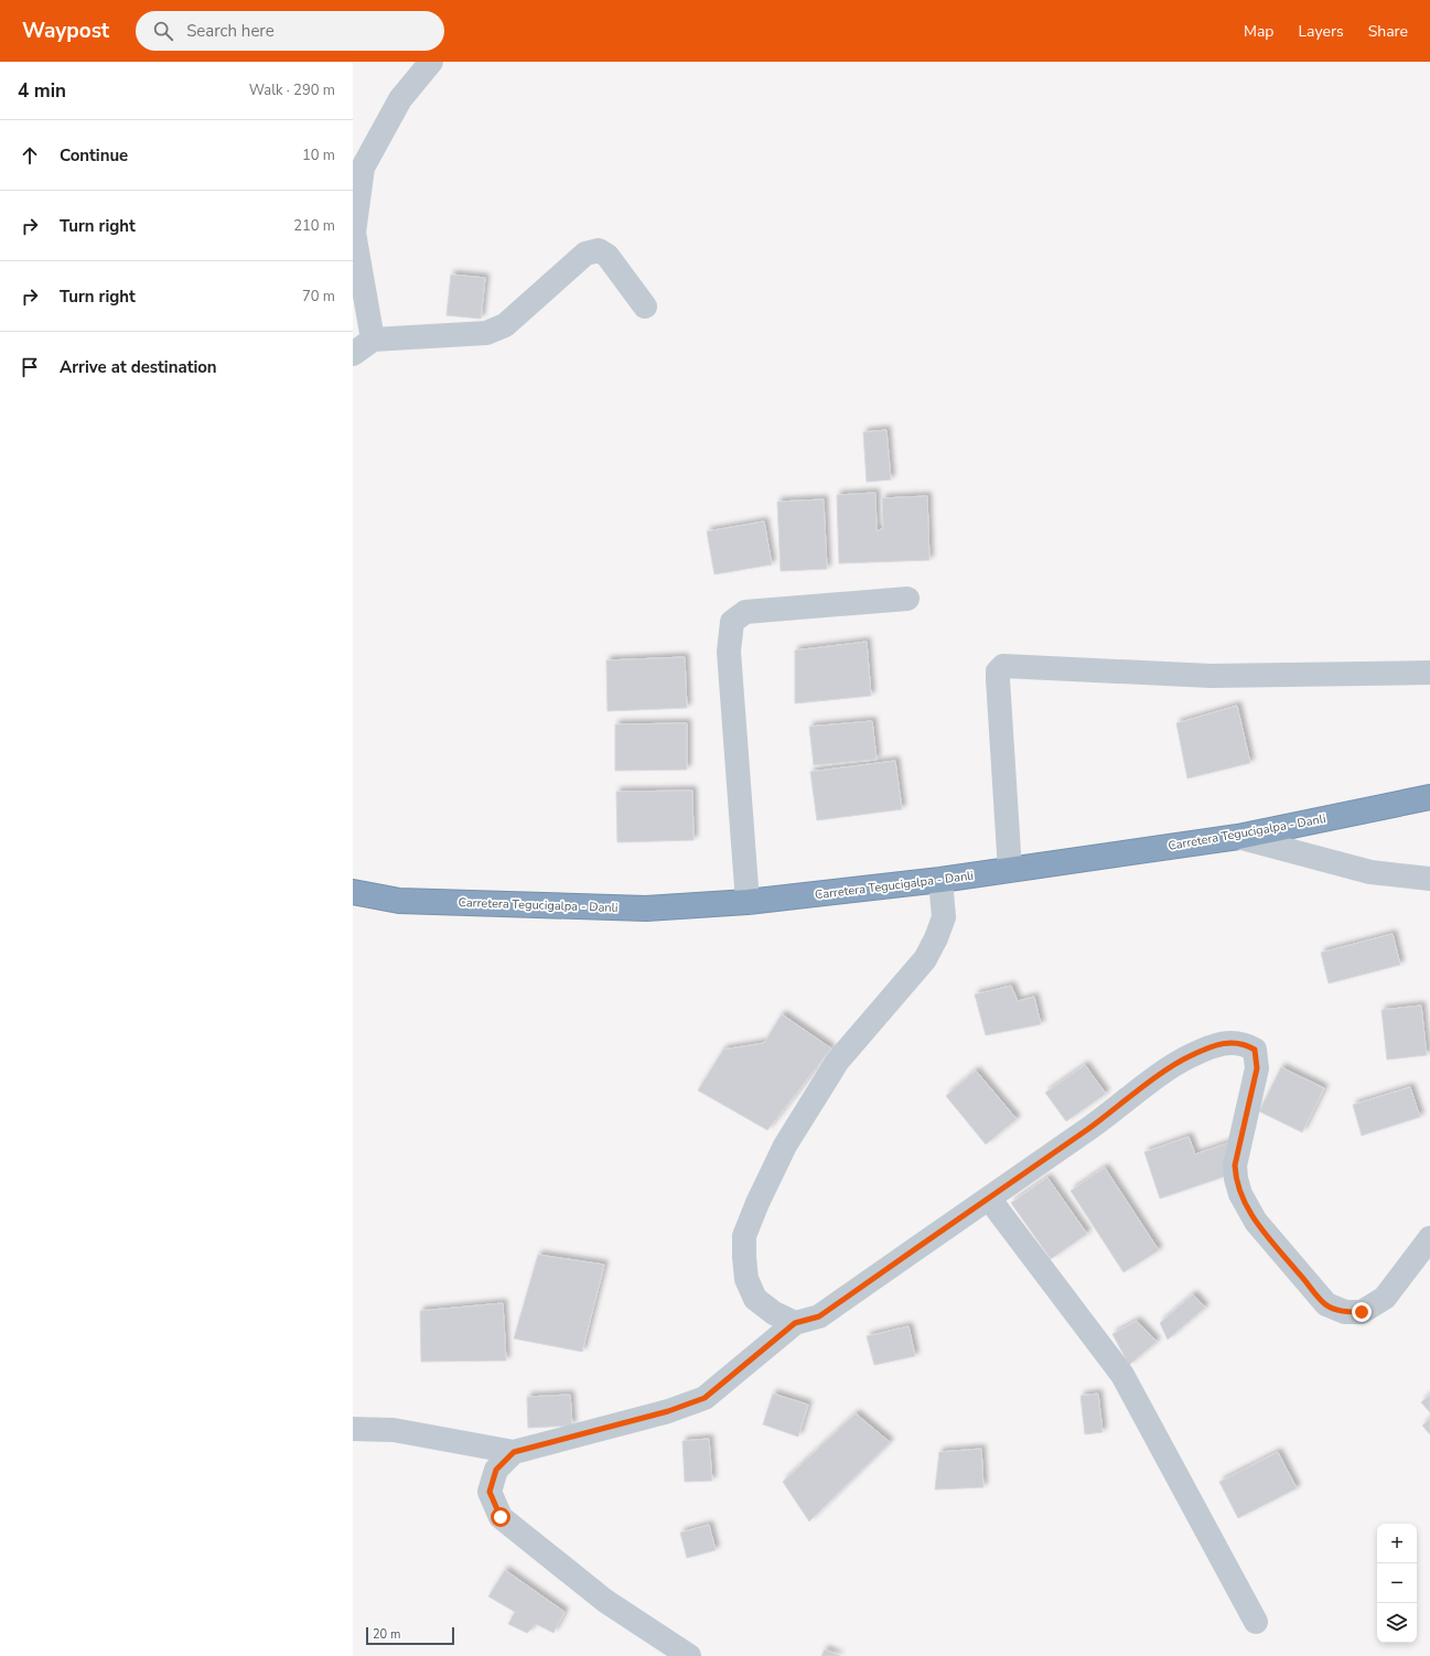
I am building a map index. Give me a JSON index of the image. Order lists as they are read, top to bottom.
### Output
{
  "streets": {
    "highway": ["Carretera Tegucigalpa - Danli"]
  },
  "scale_bar": "20 m",
  "page": {
    "header": "Waypost",
    "search": "Search here",
    "nav": ["Map", "Layers", "Share"],
    "heading": ["4 min", "Walk · 290 m"],
    "list": [
      ["Continue", "10 m"],
      ["Turn right", "210 m"],
      ["Turn right", "70 m"],
      "Arrive at destination"
    ],
    "map_buttons": ["+", "−"],
    "scale": "20 m"
  }
}
